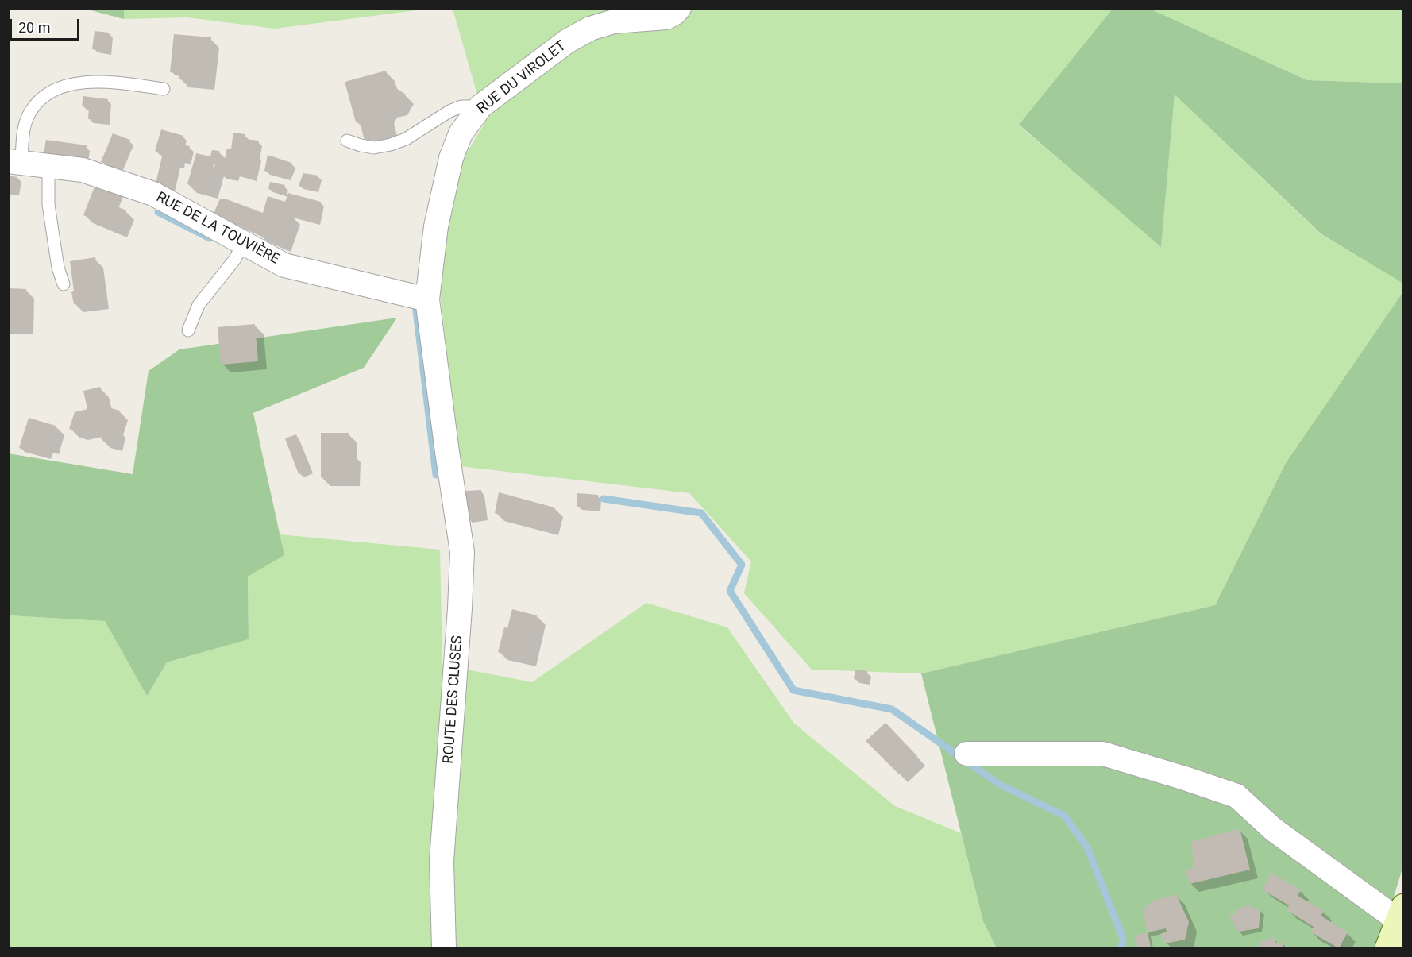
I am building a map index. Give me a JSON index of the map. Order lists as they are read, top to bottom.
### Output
{
  "streets": {
    "street": ["RUE DU VIROLET", "RUE DE LA TOUVIÈRE", "ROUTE DES CLUSES"]
  },
  "crossings": [
    ["RUE DU VIROLET", "RUE DE LA TOUVIÈRE"],
    ["RUE DU VIROLET", "ROUTE DES CLUSES"]
  ],
  "scale_bar": "20 m"
}
